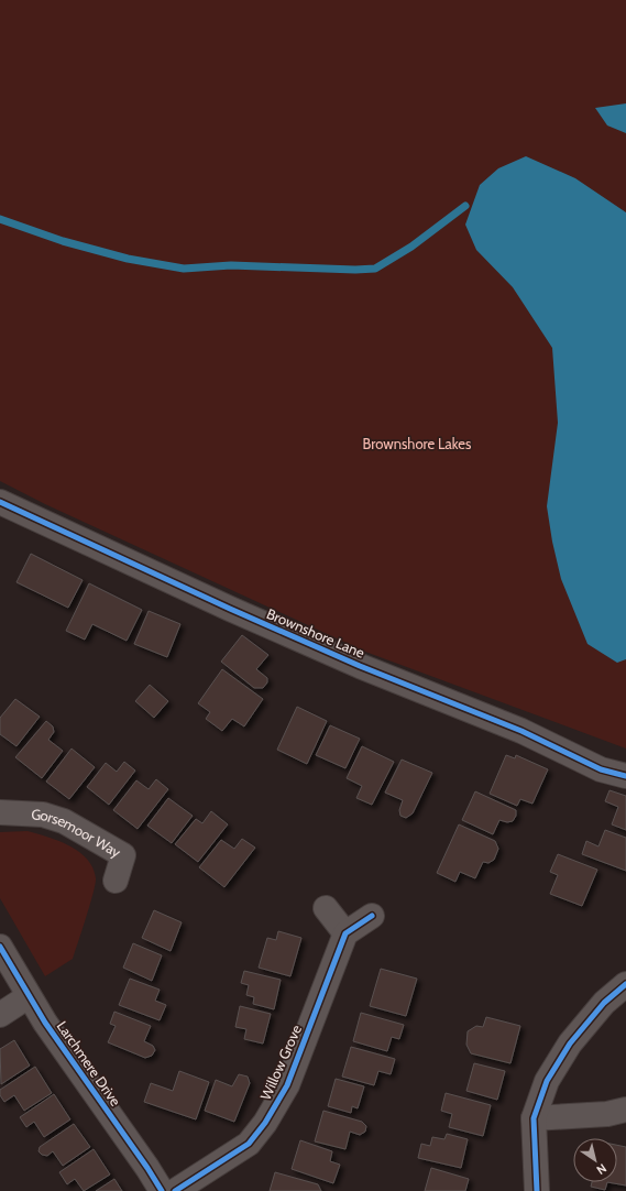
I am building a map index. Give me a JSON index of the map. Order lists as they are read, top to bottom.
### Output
{
  "streets": {
    "street": [
      "Brownshore Lane",
      "Gorsemoor Way",
      "Willow Grove",
      "Larchmere Drive"
    ]
  },
  "parks": ["Brownshore Lakes"],
  "north": "bottom right"
}
